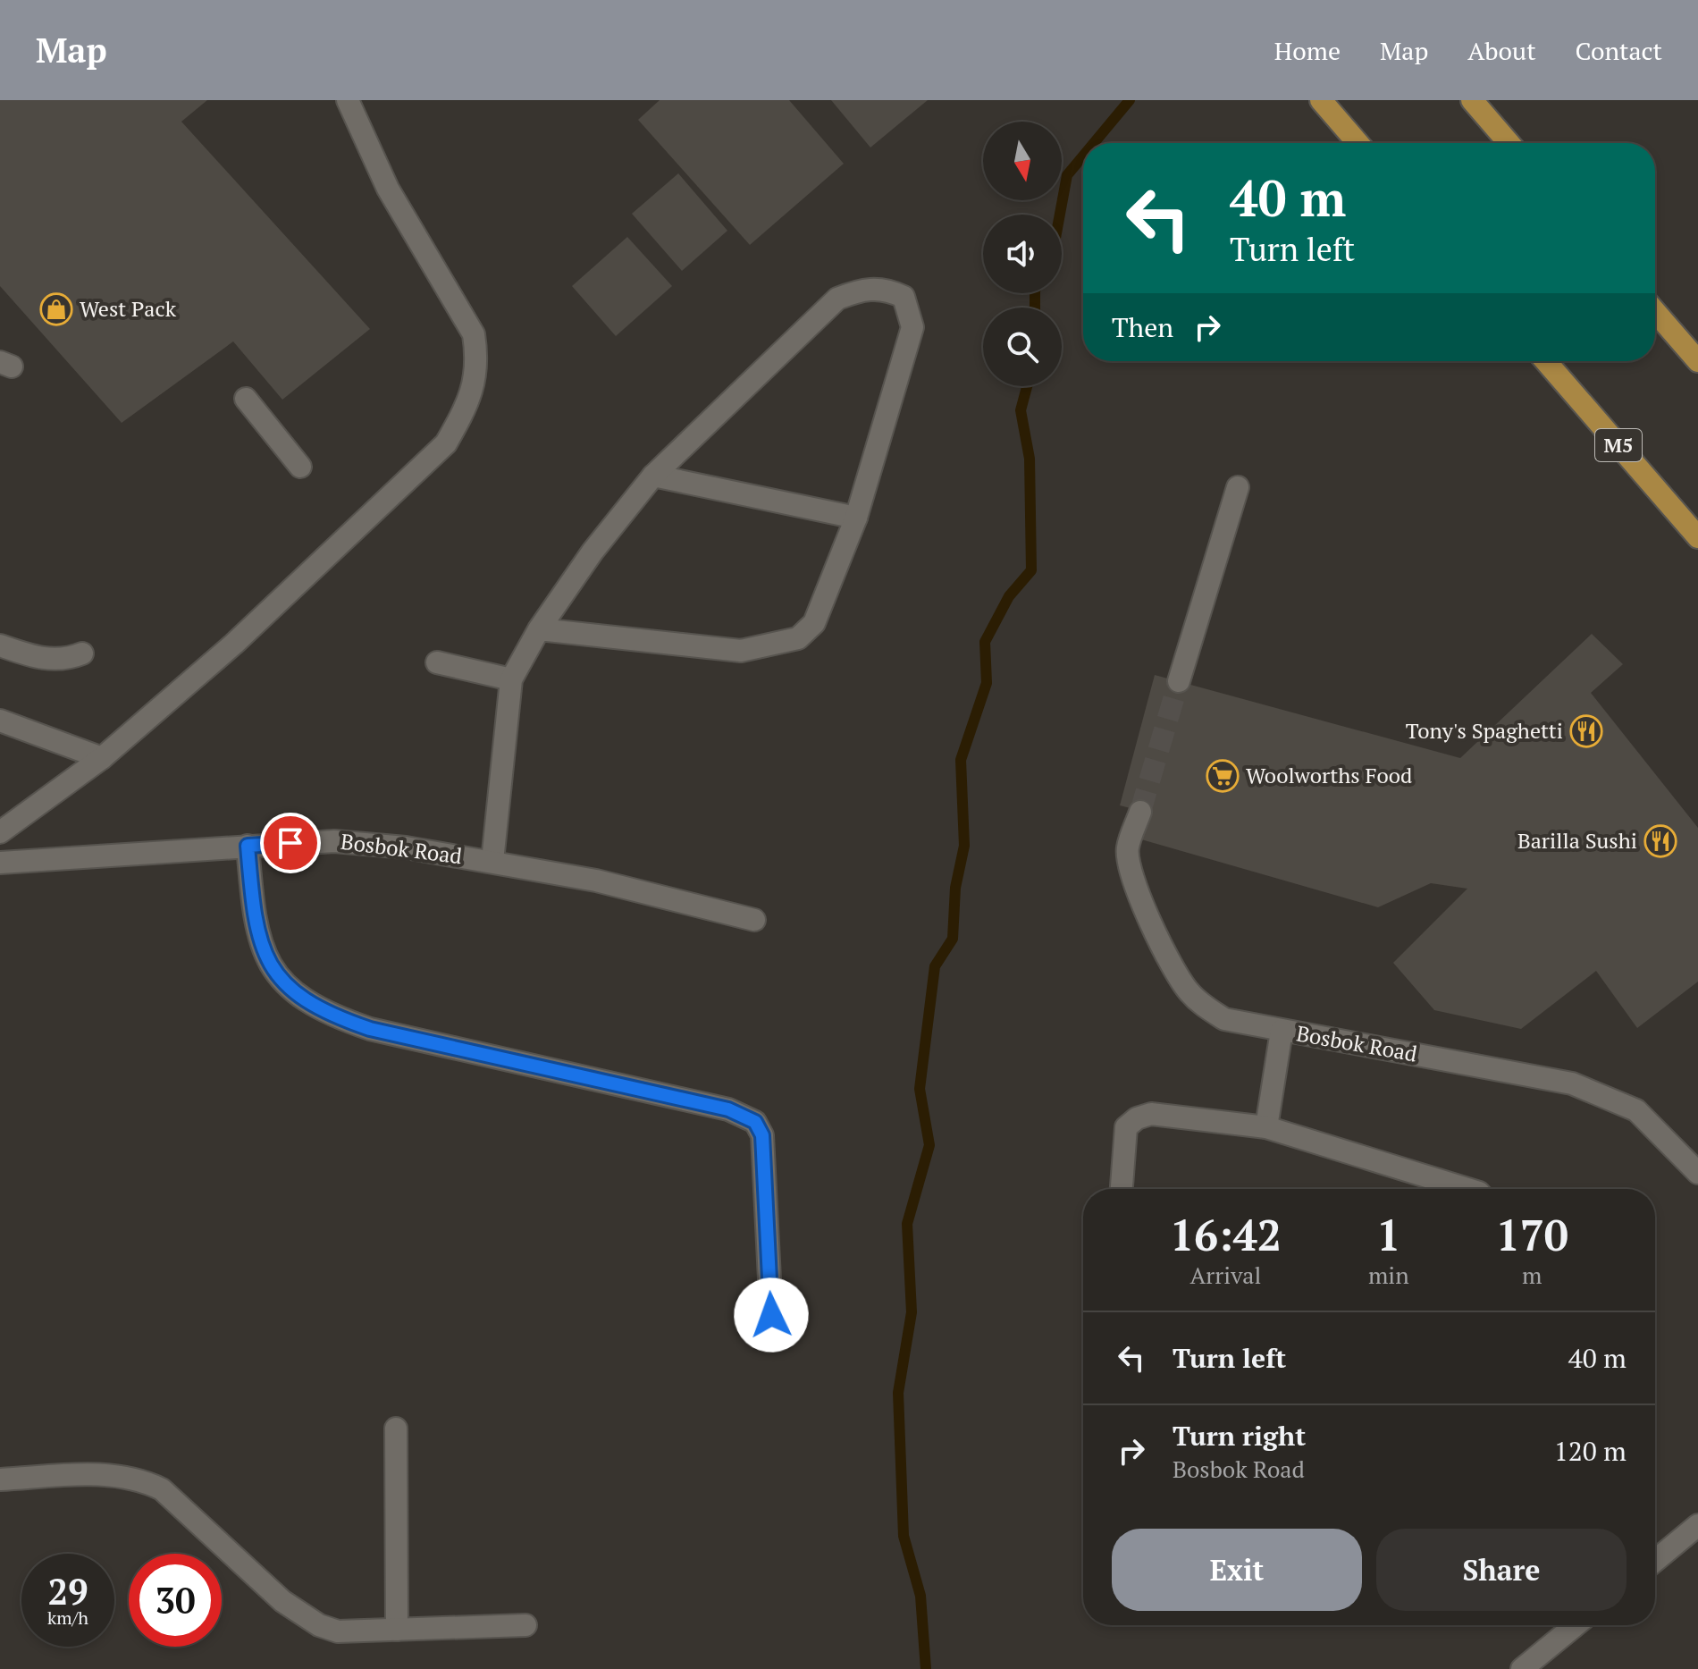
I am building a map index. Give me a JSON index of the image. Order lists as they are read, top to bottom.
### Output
{
  "streets": {
    "main road": ["M5"],
    "street": ["Bosbok Road"]
  },
  "places": {
    "shop": ["West Pack"],
    "restaurant": ["Tony's Spaghetti", "Barilla Sushi"],
    "supermarket": ["Woolworths Food"]
  },
  "north": "bottom",
  "page": {
    "header": "Map",
    "nav": [
      "Home",
      "Map",
      "About",
      "Contact"
    ],
    "turn": ["40 m", "Turn left"],
    "then": "Then",
    "eta": [
      "16:42",
      "Arrival",
      "1",
      "min",
      "170",
      "m"
    ],
    "list": [
      {
        "name": "Turn left",
        "value": "40 m"
      },
      {
        "name": "Turn right",
        "note": "Bosbok Road",
        "value": "120 m"
      }
    ],
    "buttons": ["Exit", "Share"],
    "speed": "29 km/h",
    "limit": "30"
  }
}
